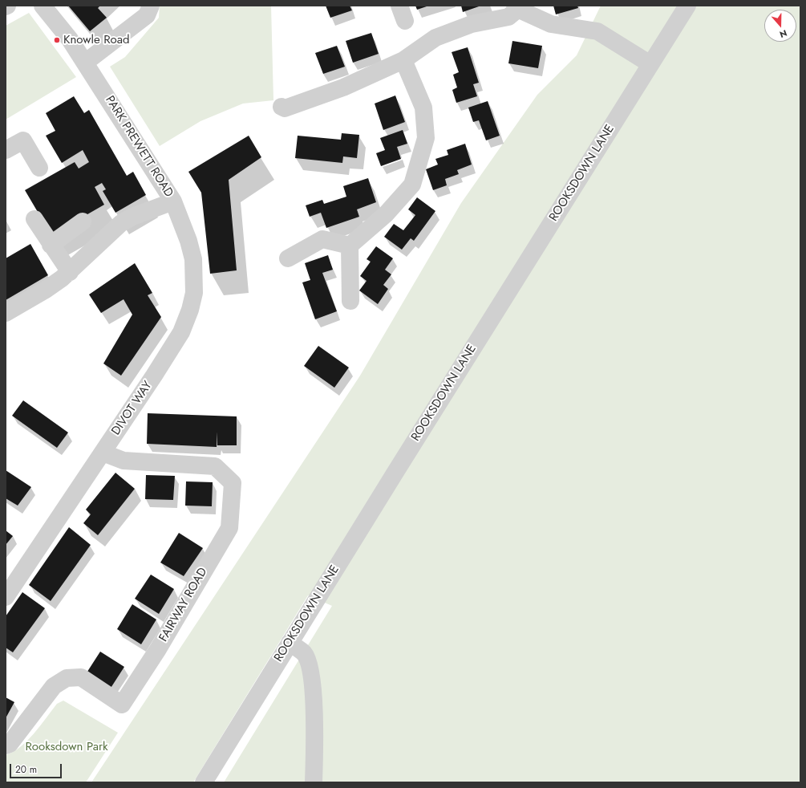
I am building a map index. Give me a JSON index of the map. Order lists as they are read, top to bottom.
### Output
{
  "streets": {
    "street": [
      "PARK PREWETT ROAD",
      "ROOKSDOWN LANE",
      "DIVOT WAY",
      "FAIRWAY ROAD"
    ]
  },
  "crossings": [
    ["PARK PREWETT ROAD", "DIVOT WAY"],
    ["DIVOT WAY", "FAIRWAY ROAD"]
  ],
  "parks": ["Rooksdown Park"],
  "places": ["Knowle Road"],
  "scale_bar": "20 m",
  "north": "bottom"
}
